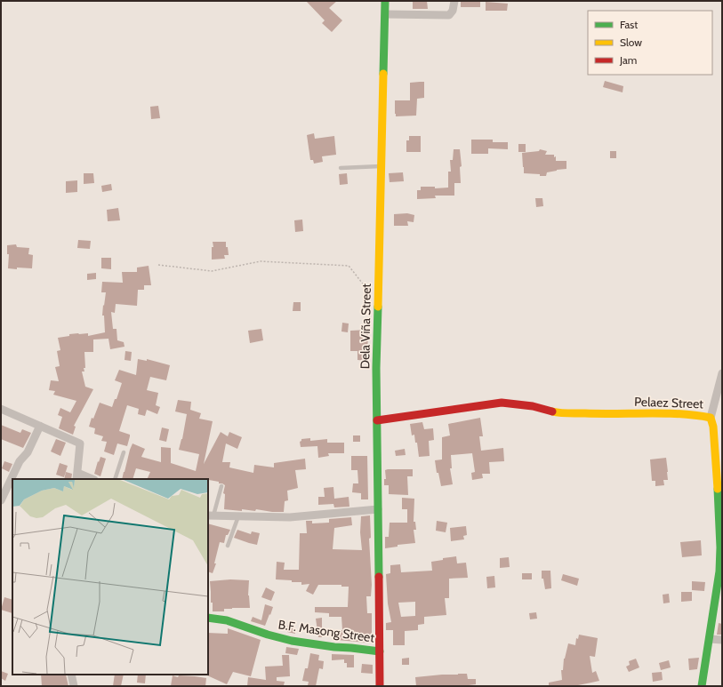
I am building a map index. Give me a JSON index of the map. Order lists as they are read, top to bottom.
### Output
{
  "streets": {
    "street": ["Dela Viña Street", "Pelaez Street", "B.F. Masong Street"]
  },
  "crossings": [
    ["Dela Viña Street", "Pelaez Street"],
    ["Dela Viña Street", "B.F. Masong Street"]
  ],
  "legend": ["Fast", "Slow", "Jam"]
}
